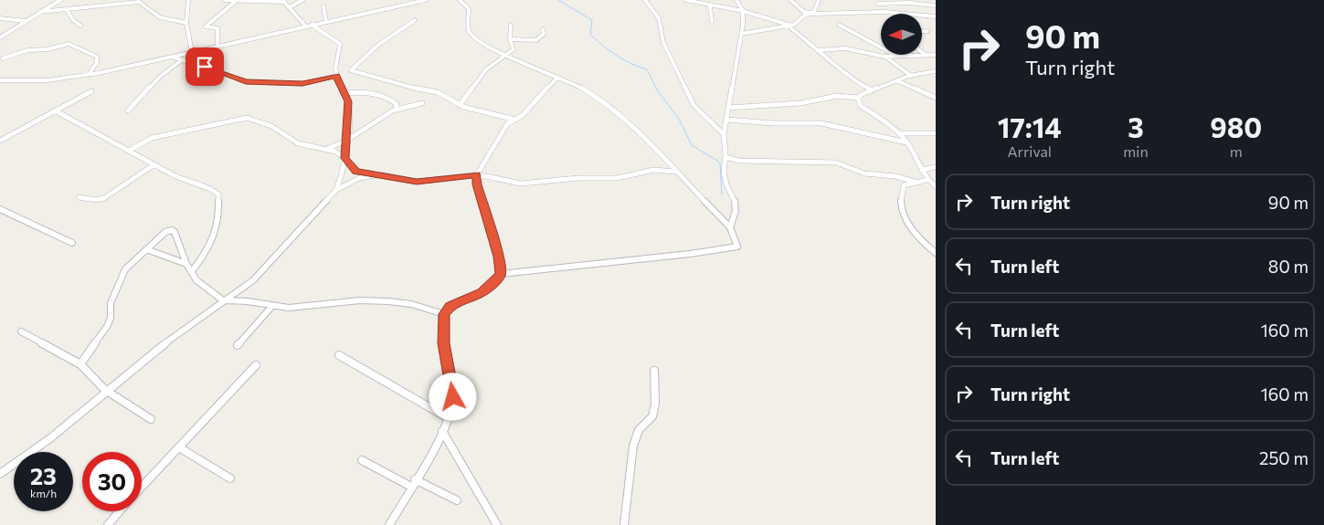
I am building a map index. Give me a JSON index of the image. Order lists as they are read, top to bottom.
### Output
{
  "north": "left",
  "page": {
    "turn": ["90 m", "Turn right"],
    "eta": [
      "17:14",
      "Arrival",
      "3",
      "min",
      "980",
      "m"
    ],
    "list": [
      {
        "name": "Turn right",
        "value": "90 m"
      },
      {
        "name": "Turn left",
        "value": "80 m"
      },
      {
        "name": "Turn left",
        "value": "160 m"
      },
      {
        "name": "Turn right",
        "value": "160 m"
      },
      {
        "name": "Turn left",
        "value": "250 m"
      }
    ],
    "speed": "23 km/h",
    "limit": "30"
  }
}
